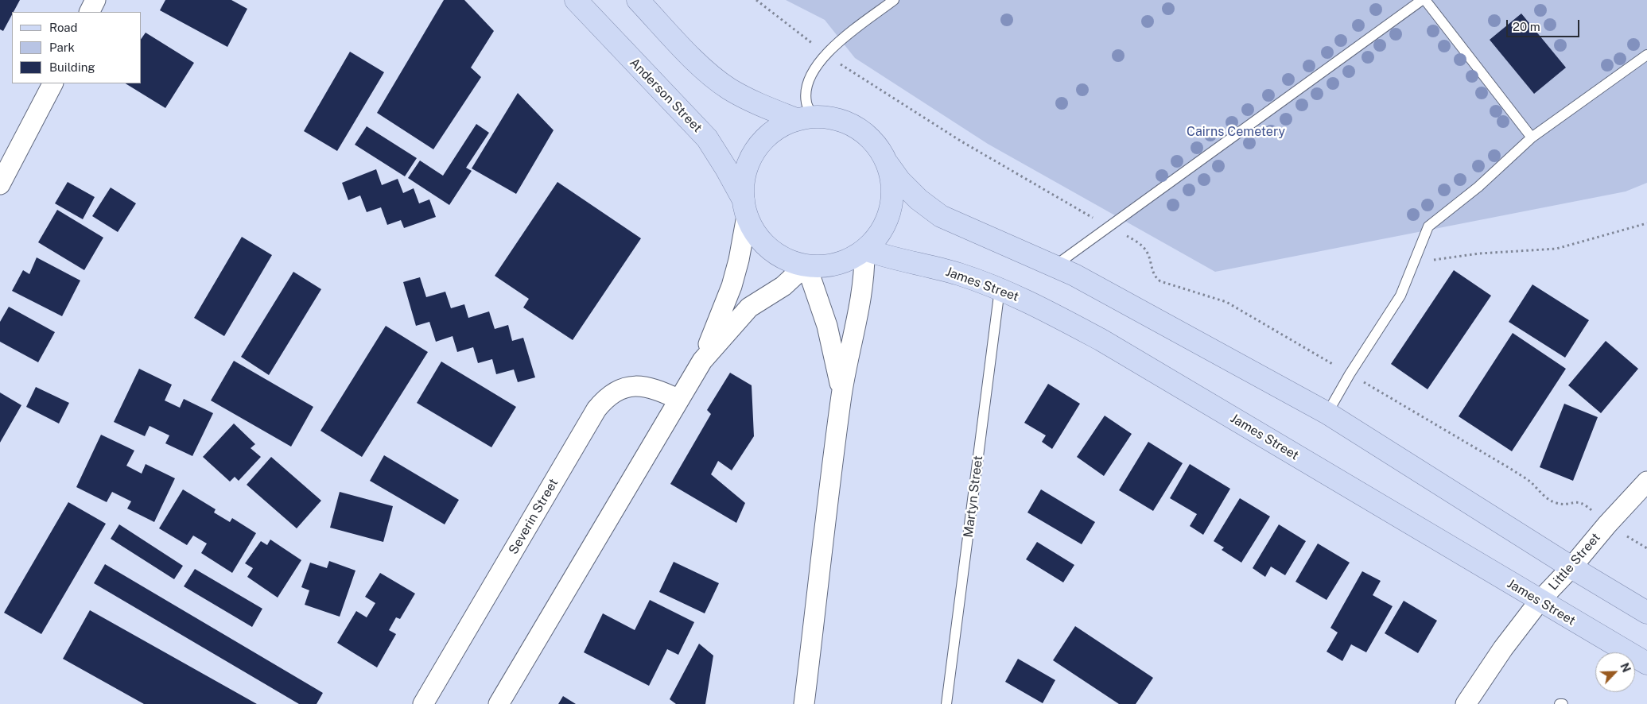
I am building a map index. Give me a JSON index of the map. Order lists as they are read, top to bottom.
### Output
{
  "streets": {
    "main road": ["Anderson Street", "James Street"],
    "street": ["Severin Street", "Little Street"],
    "lane": ["Martyn Street"]
  },
  "crossings": [
    ["Anderson Street", "James Street"],
    ["James Street", "Martyn Street"],
    ["James Street", "Little Street"]
  ],
  "parks": ["Cairns Cemetery"],
  "legend": ["Road", "Park", "Building"],
  "scale_bar": "20 m",
  "north": "top right"
}
